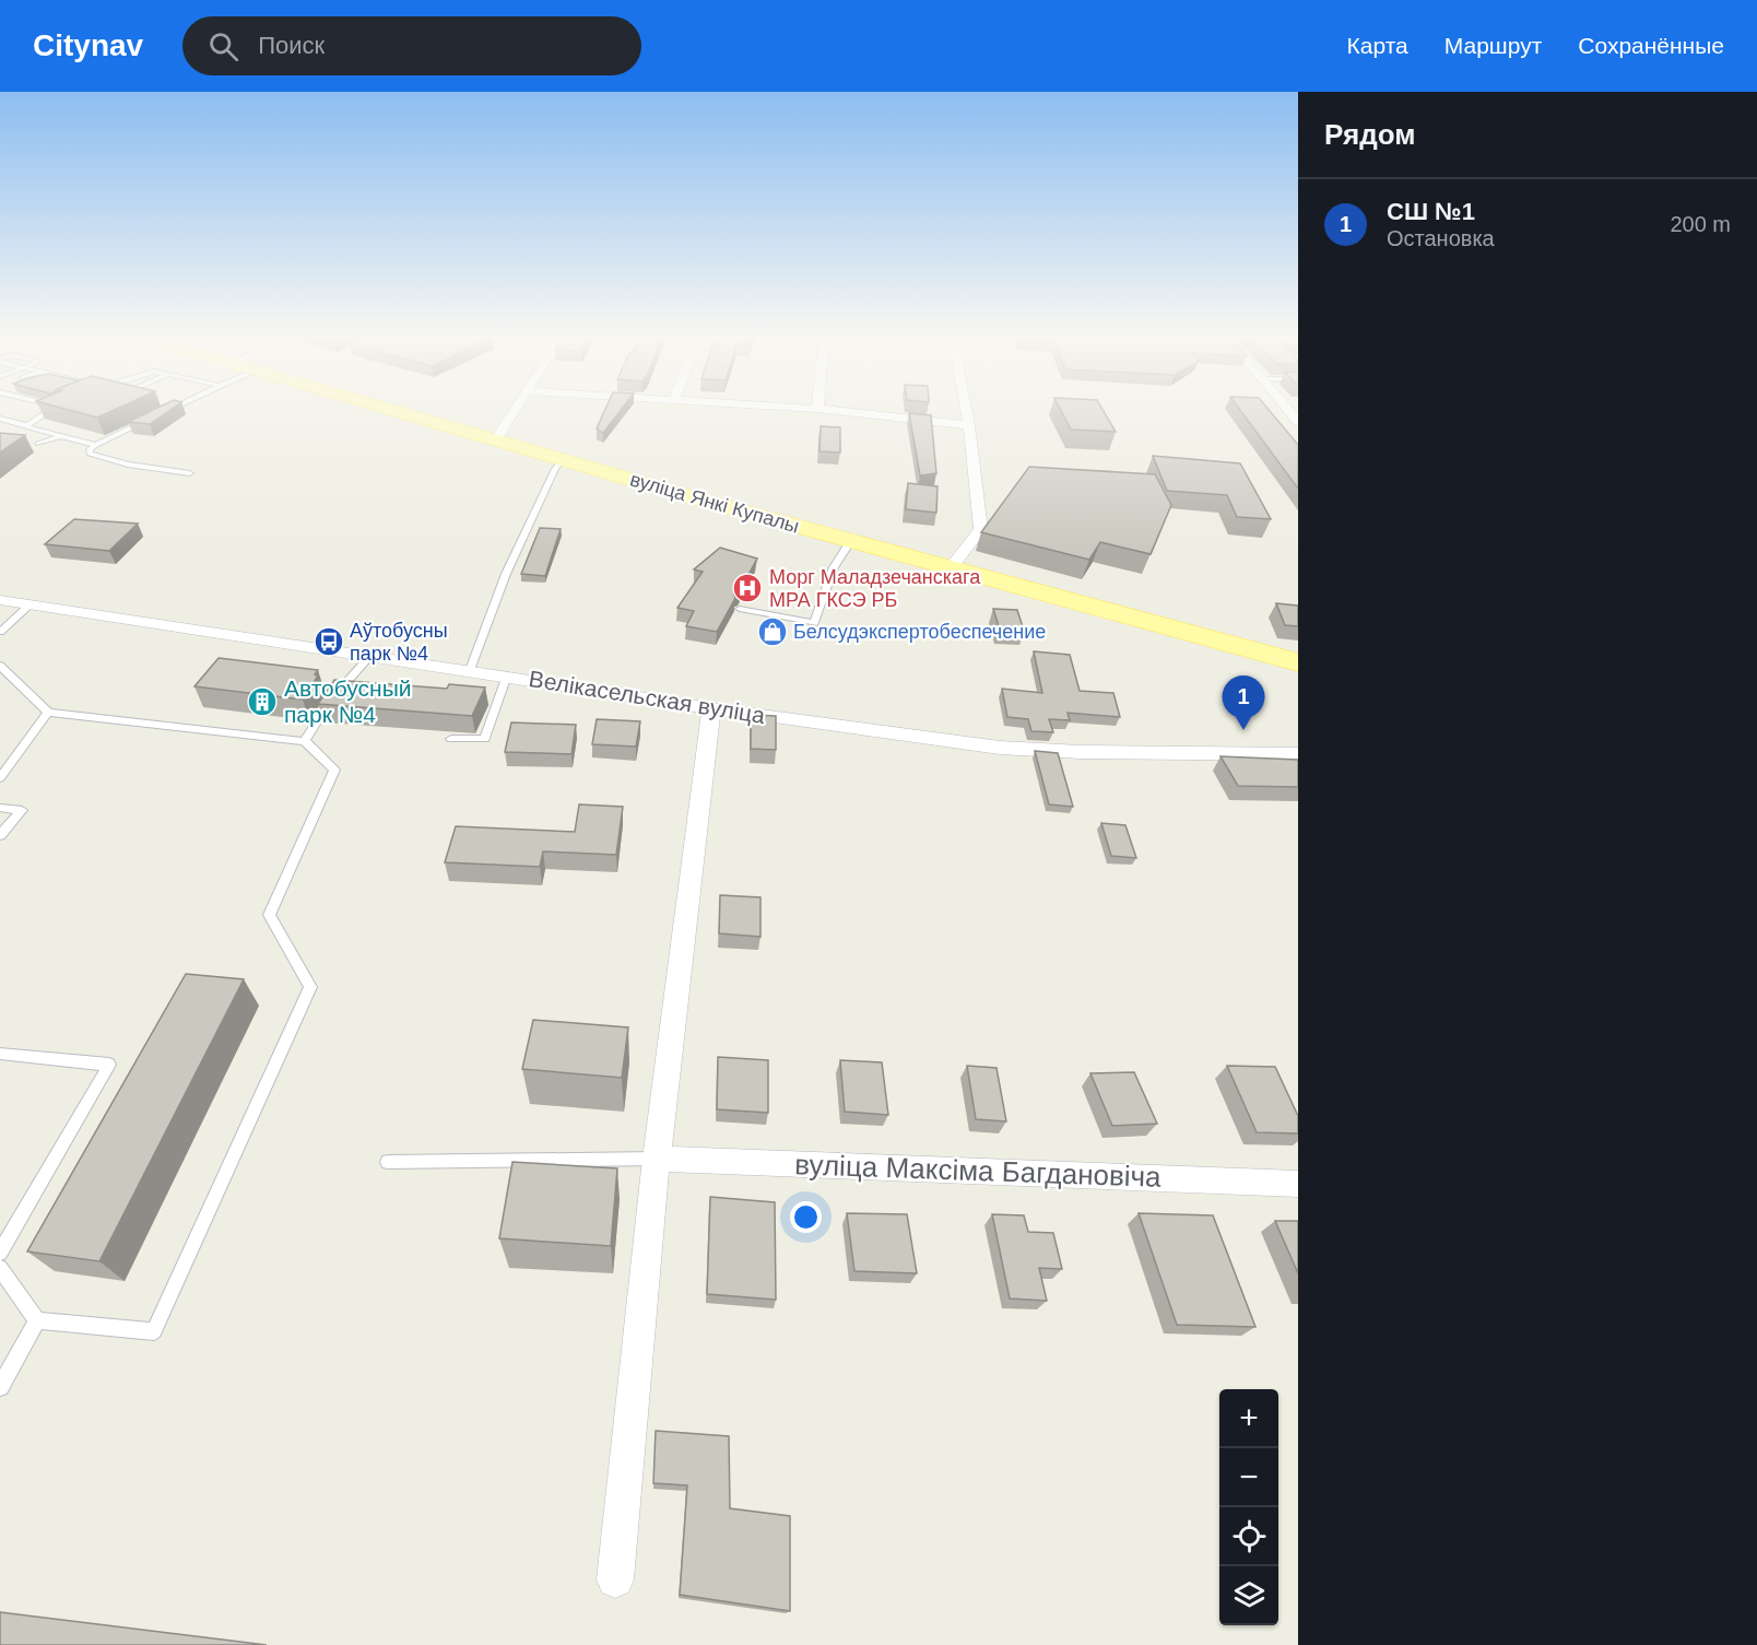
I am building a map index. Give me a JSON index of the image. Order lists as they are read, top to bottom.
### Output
{
  "streets": {
    "main road": ["вуліца Янкі Купалы"],
    "street": ["Велікасельская вуліца", "вуліца Максіма Багдановіча"]
  },
  "places": {
    "hospital": ["Морг Маладзечанскага МРА ГКСЭ РБ"],
    "shop": ["Белсудэкспертобеспечение"],
    "bus stop": ["Аўтобусны парк №4"],
    "building": ["Автобусный парк №4"]
  },
  "page": {
    "header": "Citynav",
    "search": "Поиск",
    "nav": ["Карта", "Маршрут", "Сохранённые"],
    "heading": "Рядом",
    "list": [
      {
        "mark": "1",
        "name": "СШ №1",
        "note": "Остановка",
        "value": "200 m"
      }
    ],
    "pins": "1",
    "map_buttons": ["+", "−"]
  }
}
